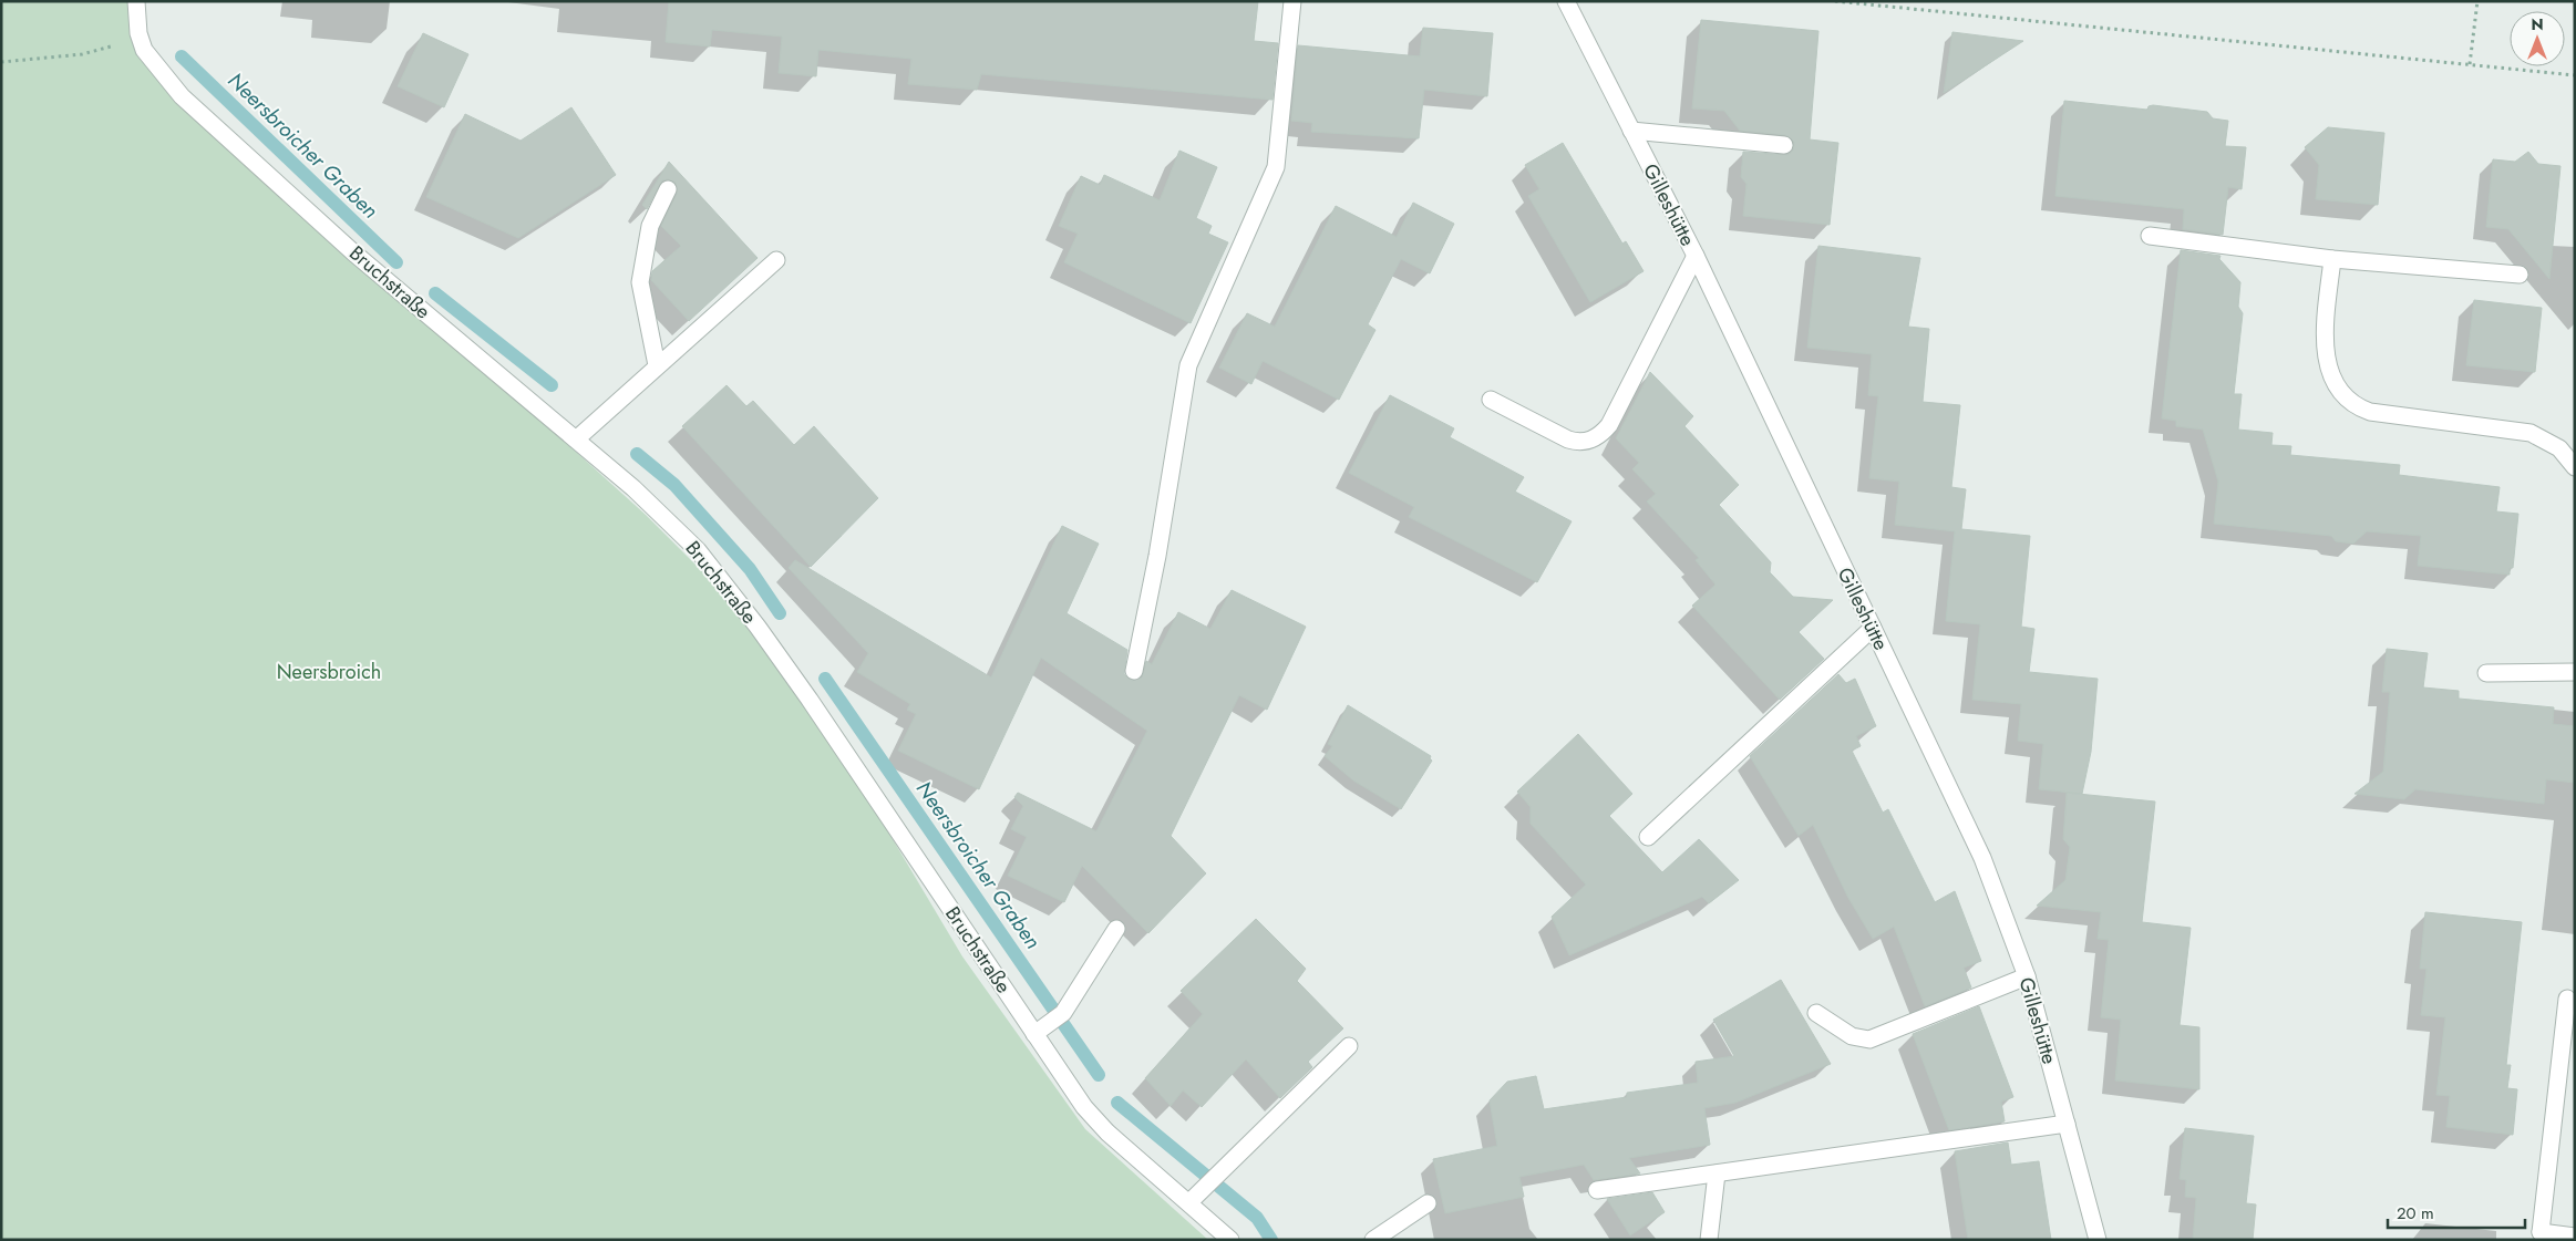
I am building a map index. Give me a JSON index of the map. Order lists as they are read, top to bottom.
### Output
{
  "streets": {
    "street": ["Gilleshütte", "Bruchstraße"]
  },
  "water": ["Neersbroicher Graben"],
  "parks": ["Neersbroich"],
  "scale_bar": "20 m",
  "north": "top"
}
